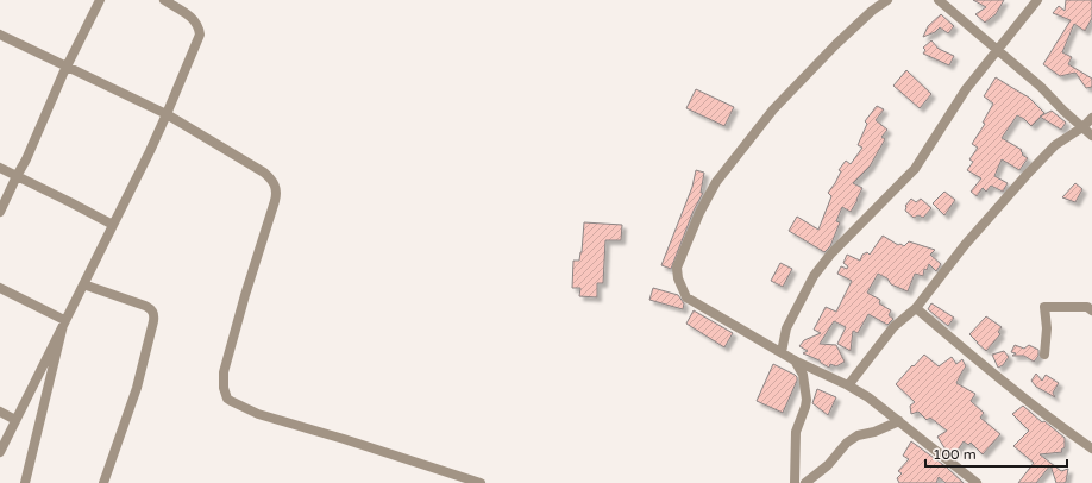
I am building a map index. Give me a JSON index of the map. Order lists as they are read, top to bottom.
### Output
{
  "scale_bar": "100 m"
}
